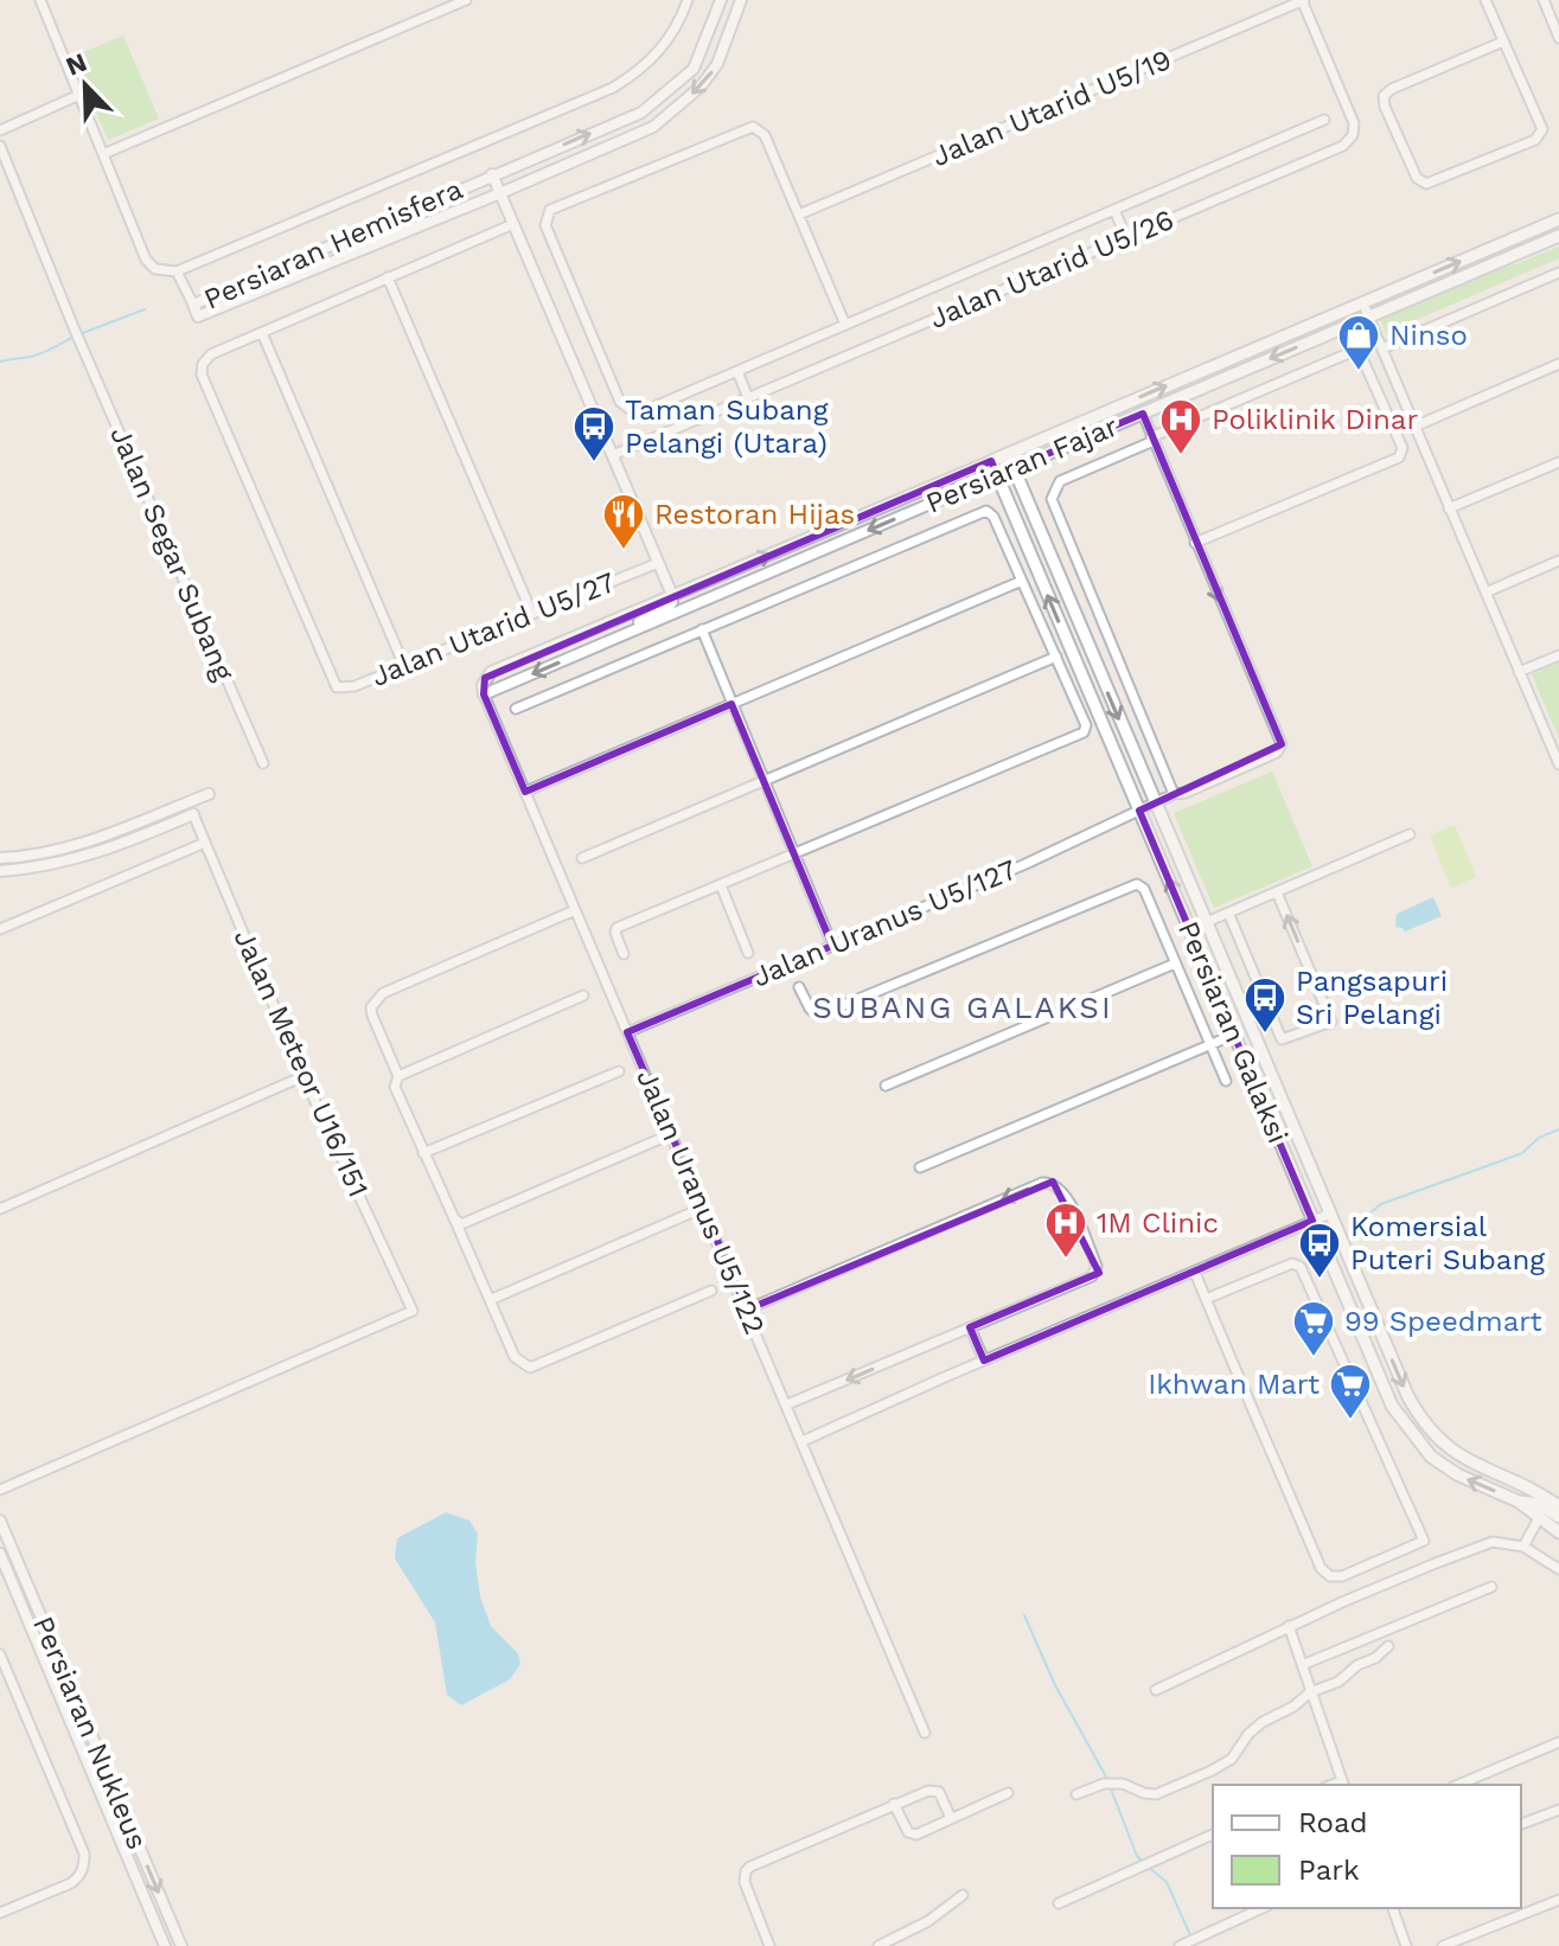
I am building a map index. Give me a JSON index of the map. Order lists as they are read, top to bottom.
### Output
{
  "streets": {
    "main road": ["Persiaran Fajar", "Persiaran Galaksi"],
    "street": [
      "Jalan Utarid U5/19",
      "Persiaran Hemisfera",
      "Jalan Utarid U5/26",
      "Jalan Segar Subang",
      "Jalan Utarid U5/27",
      "Jalan Uranus U5/127",
      "Jalan Meteor U16/151",
      "Jalan Uranus U5/122",
      "Persiaran Nukleus"
    ]
  },
  "crossings": [
    ["Jalan Utarid U5/19", "Jalan Utarid U5/26"],
    ["Persiaran Fajar", "Persiaran Galaksi"],
    ["Persiaran Fajar", "Jalan Uranus U5/122"],
    ["Jalan Uranus U5/127", "Persiaran Galaksi"],
    ["Jalan Uranus U5/127", "Jalan Uranus U5/122"]
  ],
  "districts": ["SUBANG GALAKSI"],
  "places": {
    "shop": ["Ninso"],
    "hospital": ["Poliklinik Dinar", "1M Clinic"],
    "bus stop": ["Taman Subang Pelangi (Utara)", "Pangsapuri Sri Pelangi", "Komersial Puteri Subang"],
    "restaurant": ["Restoran Hijas"],
    "supermarket": ["99 Speedmart", "Ikhwan Mart"]
  },
  "legend": ["Road", "Park"],
  "north": "top left"
}
